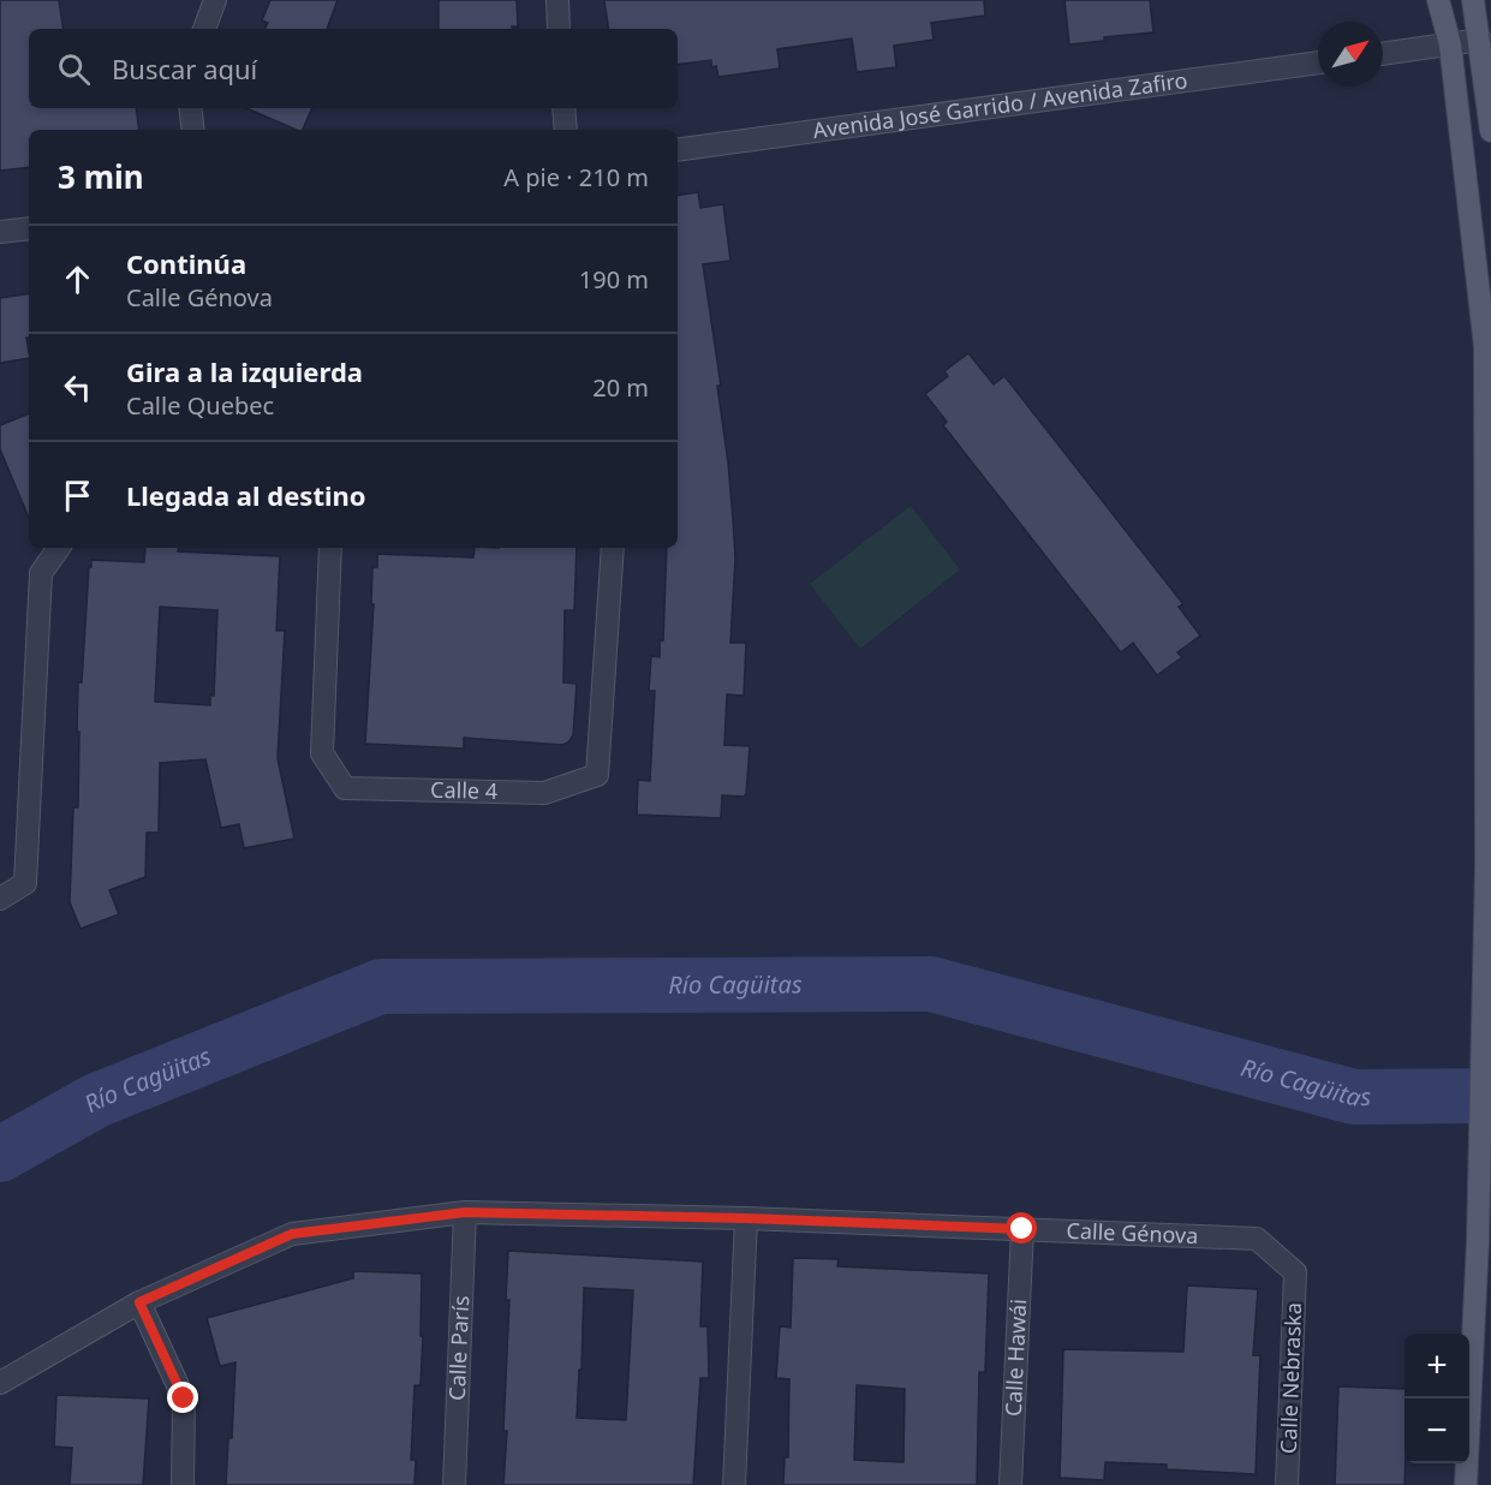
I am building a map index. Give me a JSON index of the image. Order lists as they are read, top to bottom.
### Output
{
  "streets": {
    "street": [
      "Avenida José Garrido / Avenida Zafiro",
      "Calle 4",
      "Calle Génova",
      "Calle París",
      "Calle Hawái",
      "Calle Nebraska"
    ]
  },
  "crossings": [
    ["Calle Génova", "Calle París"],
    ["Calle Génova", "Calle Hawái"],
    ["Calle Génova", "Calle Nebraska"]
  ],
  "water": ["Río Cagüitas"],
  "north": "top right",
  "page": {
    "search": "Buscar aquí",
    "heading": ["3 min", "A pie · 210 m"],
    "list": [
      ["Continúa", "Calle Génova", "190 m"],
      ["Gira a la izquierda", "Calle Quebec", "20 m"],
      "Llegada al destino"
    ],
    "map_buttons": ["+", "−"]
  }
}
